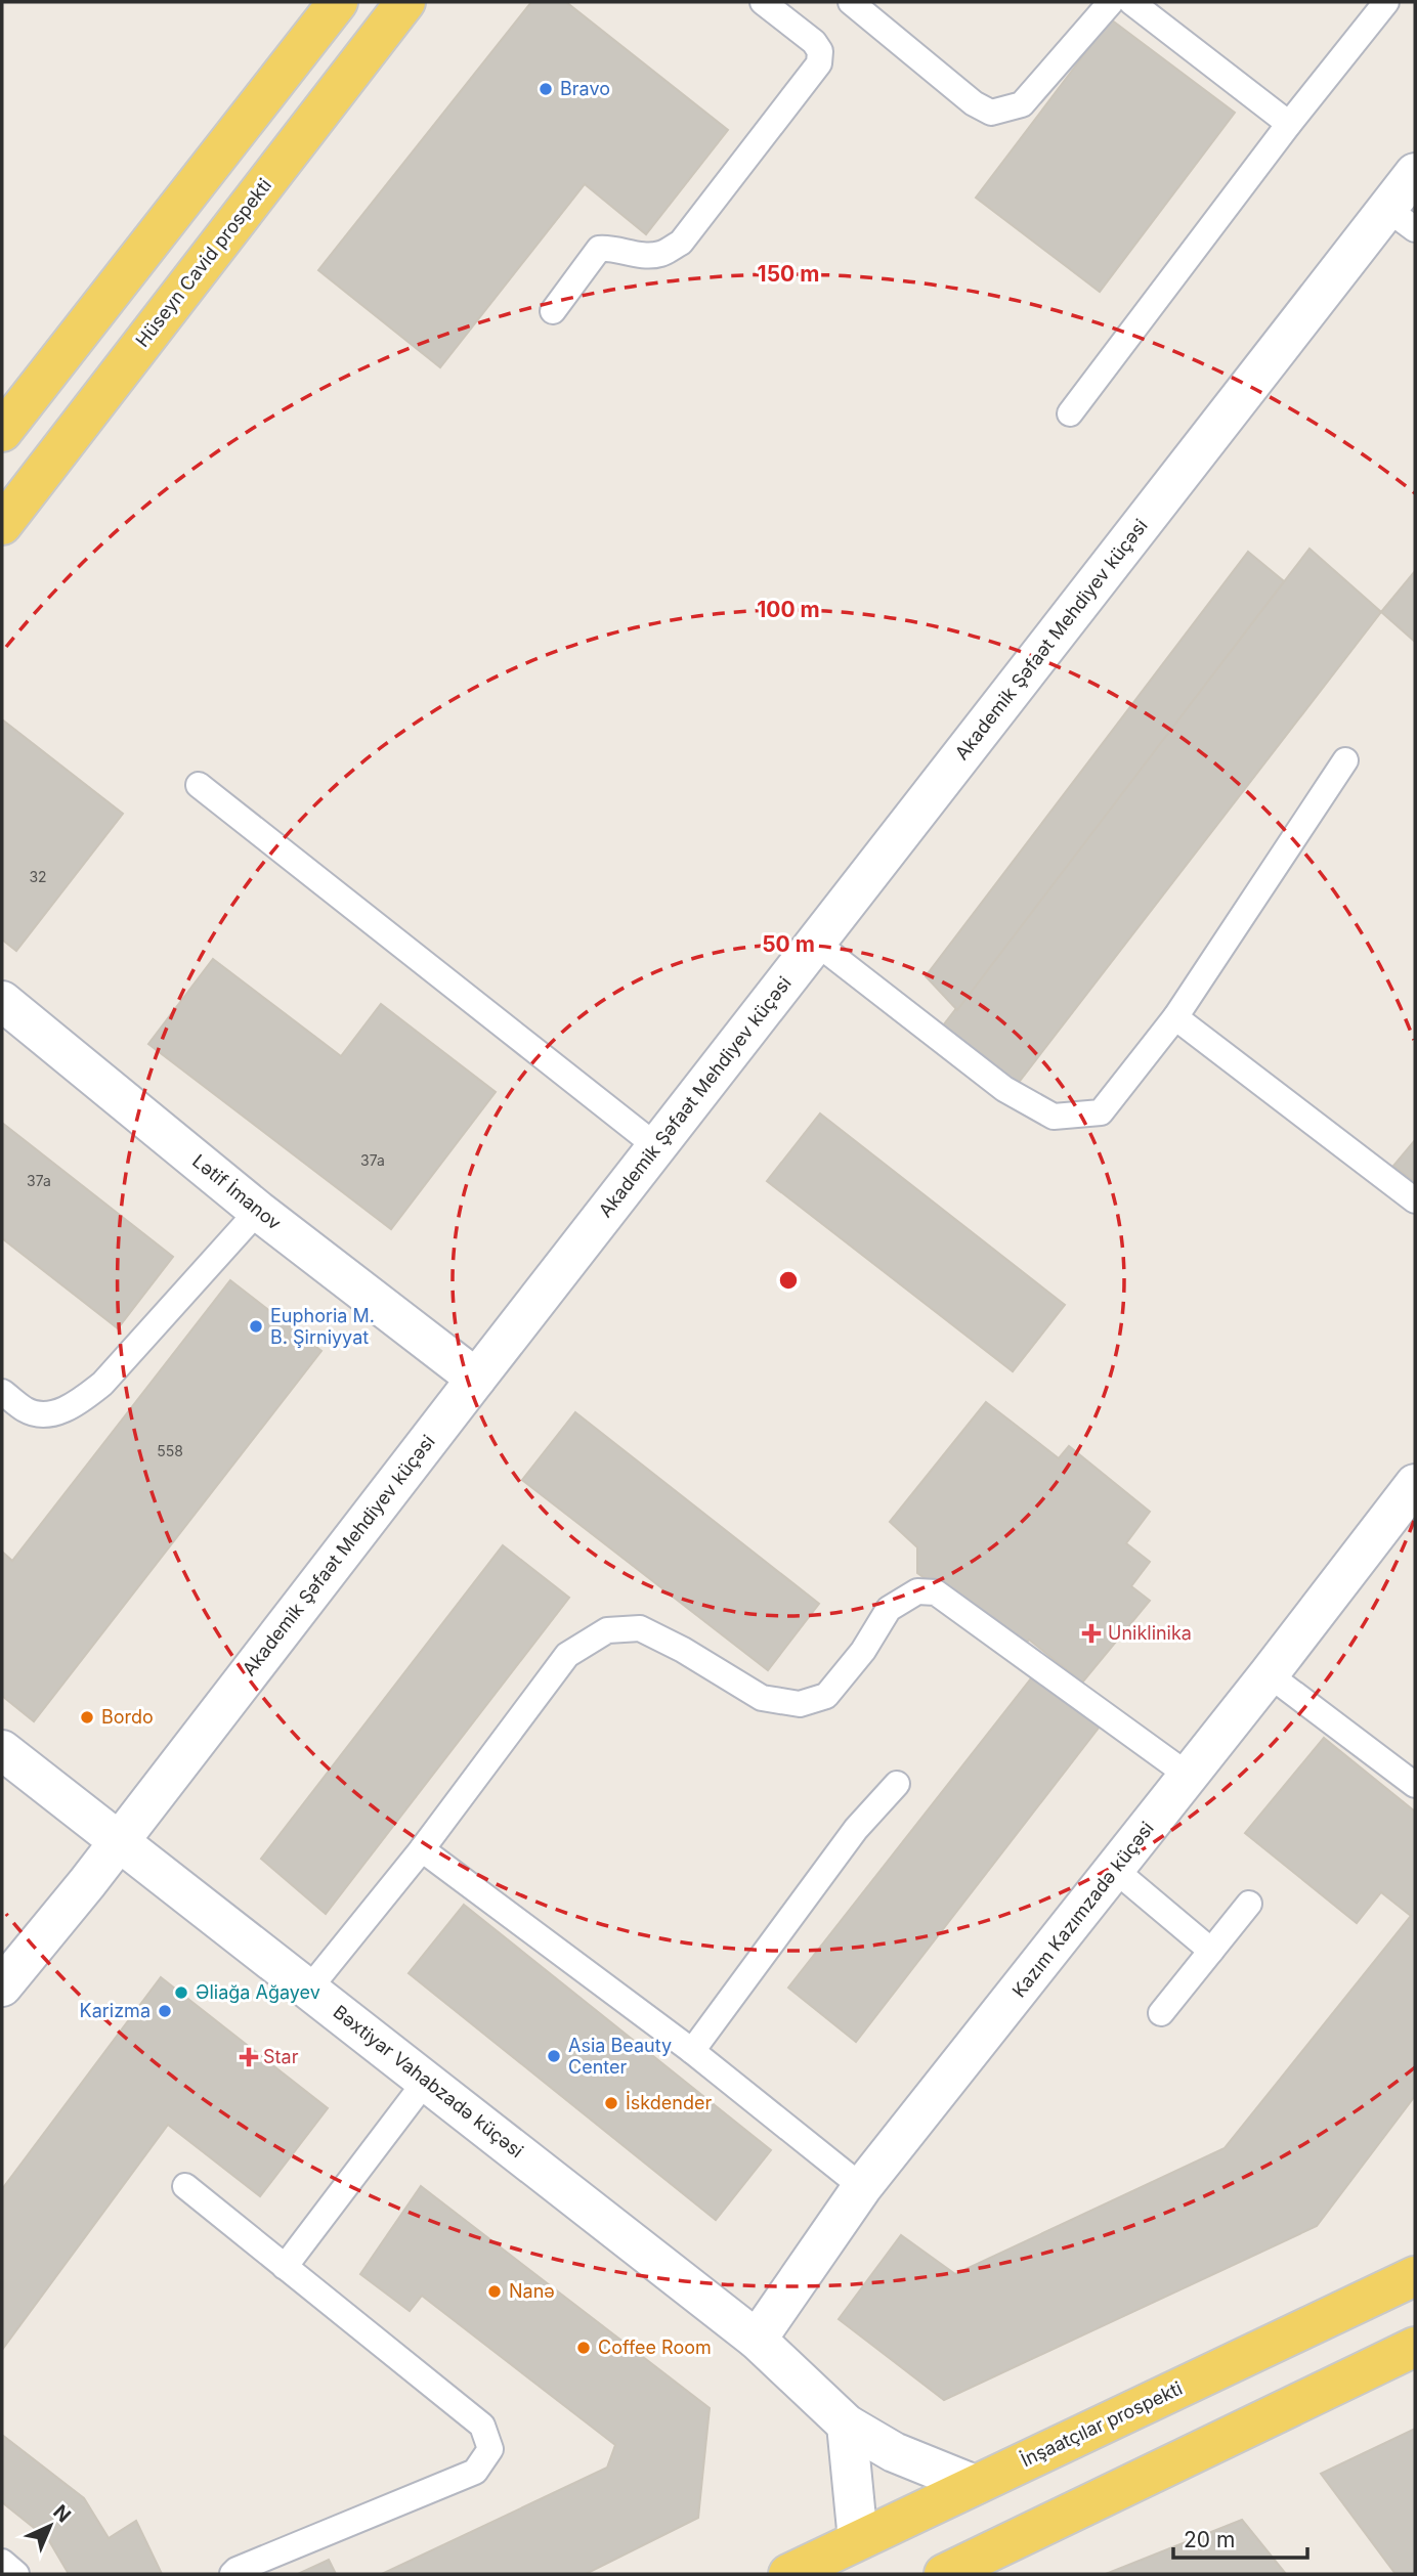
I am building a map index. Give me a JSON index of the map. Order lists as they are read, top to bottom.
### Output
{
  "streets": {
    "main road": ["Hüseyn Cavid prospekti", "İnşaatçılar prospekti"],
    "street": [
      "Akademik Şəfaət Mehdiyev küçəsi",
      "Lətif İmanov",
      "Kazım Kazımzadə küçəsi",
      "Bəxtiyar Vahabzadə küçəsi"
    ]
  },
  "crossings": [
    ["Akademik Şəfaət Mehdiyev küçəsi", "Lətif İmanov"],
    ["Akademik Şəfaət Mehdiyev küçəsi", "Bəxtiyar Vahabzadə küçəsi"],
    ["Kazım Kazımzadə küçəsi", "Bəxtiyar Vahabzadə küçəsi"],
    ["Bəxtiyar Vahabzadə küçəsi", "İnşaatçılar prospekti"]
  ],
  "places": {
    "other": [
      "Bravo",
      "Euphoria M. B. Şirniyyat",
      "Bordo",
      "Əliağa Ağayev",
      "Karizma",
      "Asia Beauty Center",
      "İskdender",
      "Nanə",
      "Coffee Room"
    ],
    "health": ["Uniklinika", "Star"]
  },
  "house_numbers": [
    "32",
    "37a",
    "37a",
    "558"
  ],
  "scale_bar": "20 m",
  "north": "top right",
  "rings": ["150 m", "100 m", "50 m"]
}
